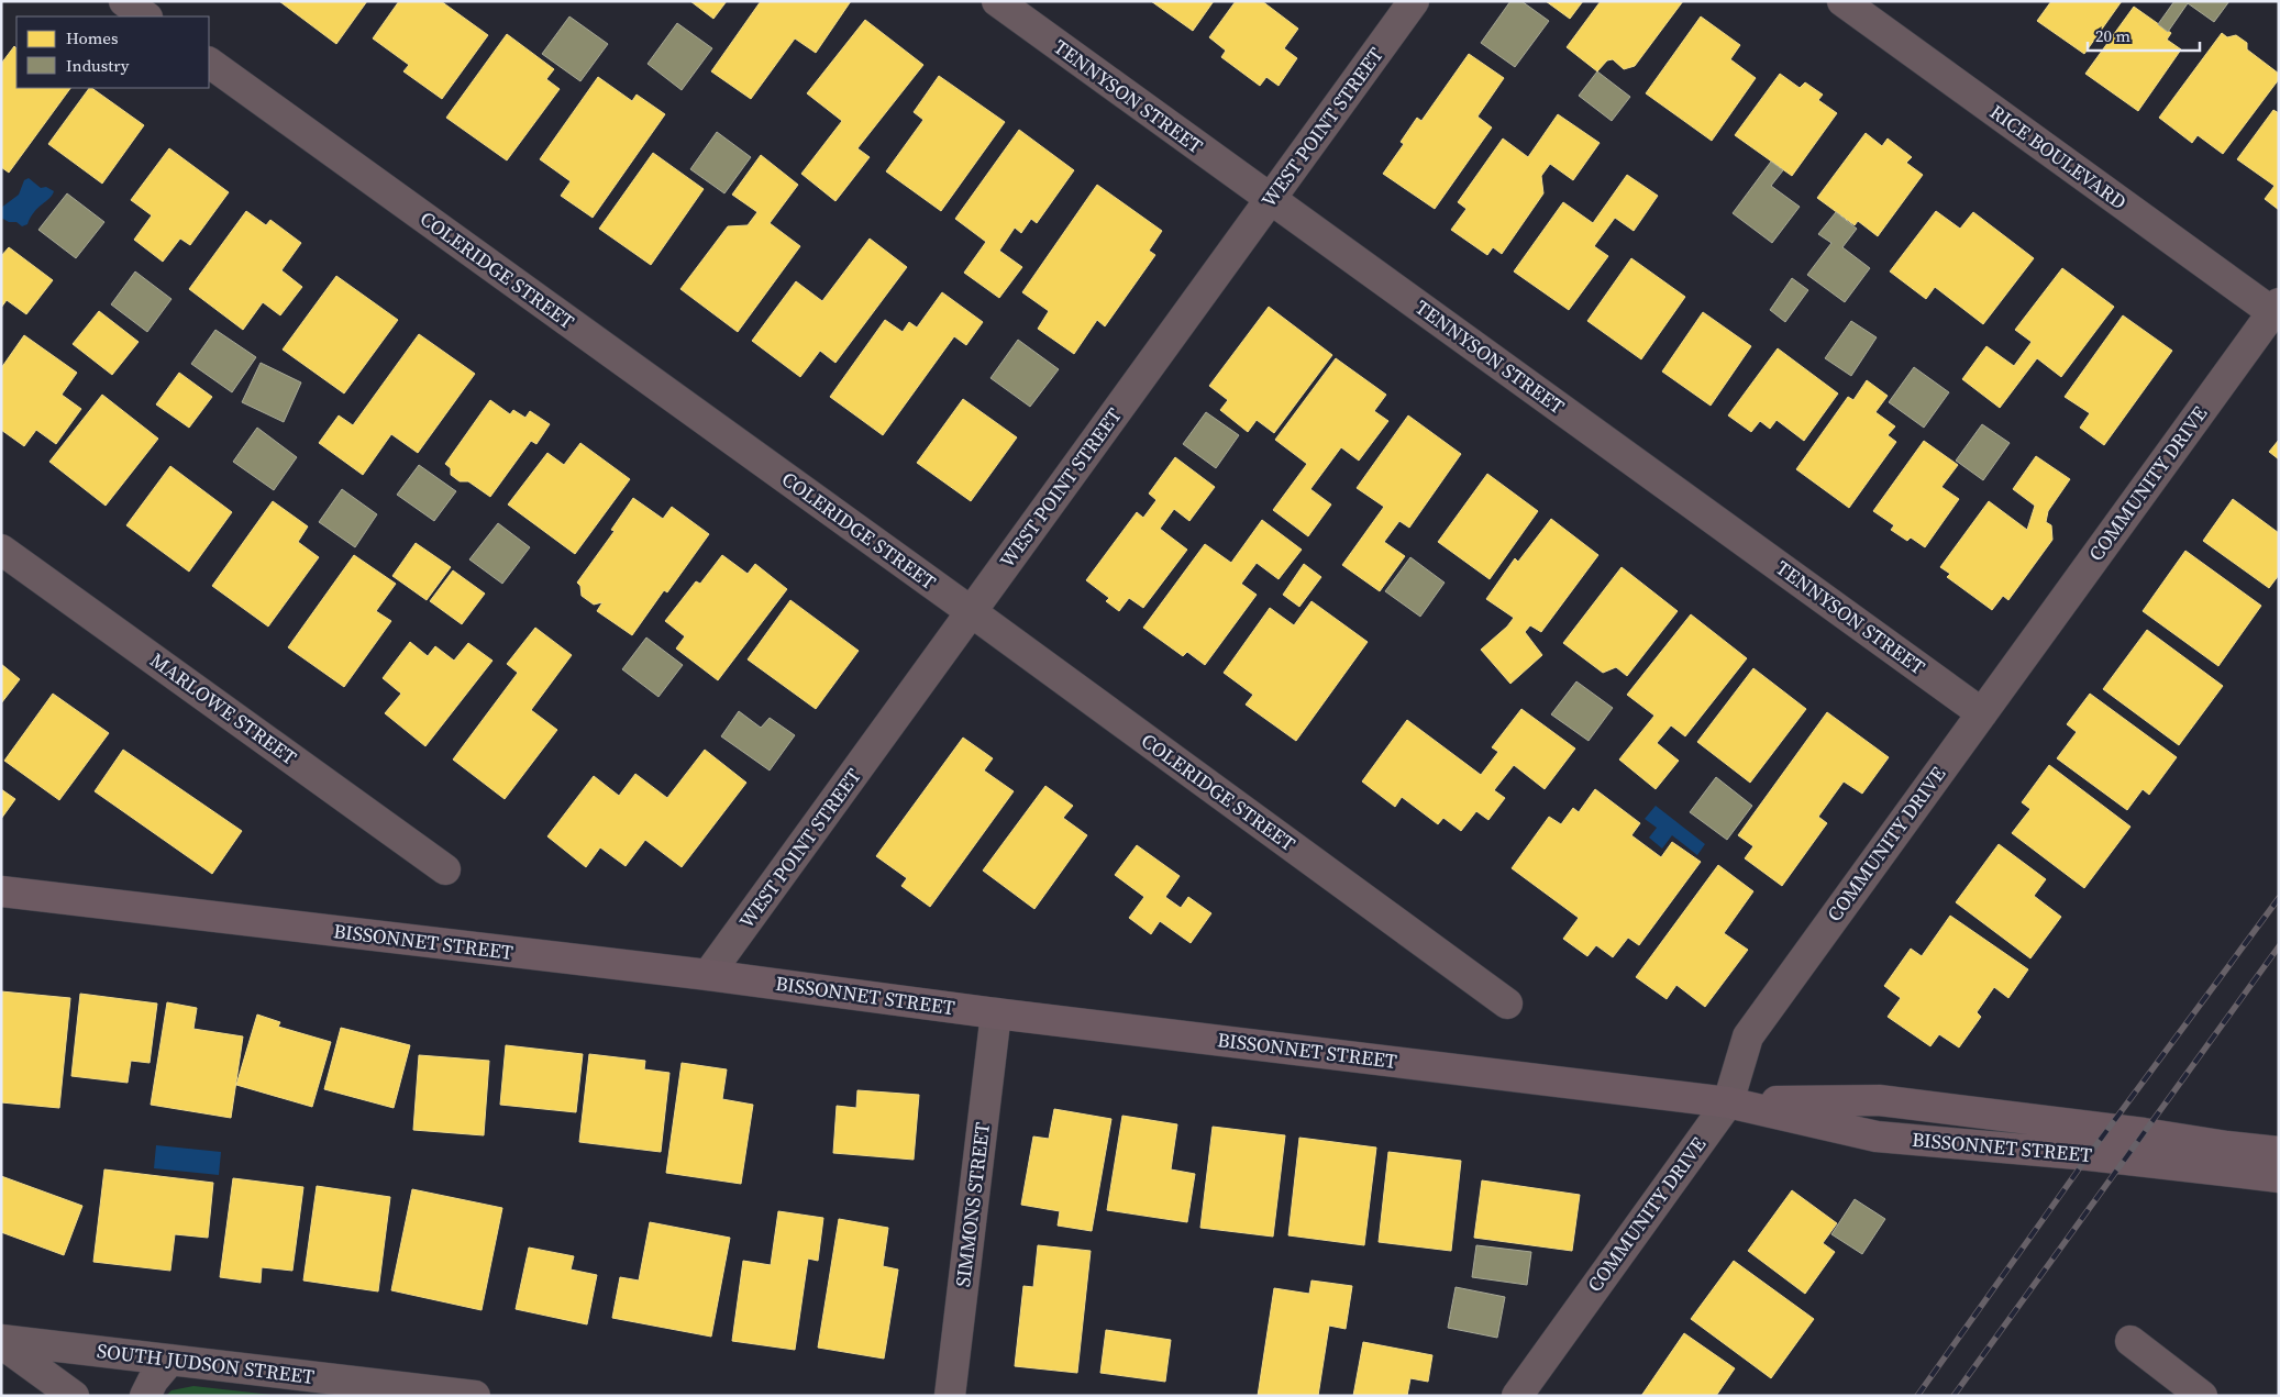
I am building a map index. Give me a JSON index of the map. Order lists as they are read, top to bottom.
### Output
{
  "streets": {
    "main road": ["BISSONNET STREET"],
    "street": [
      "TENNYSON STREET",
      "WEST POINT STREET",
      "RICE BOULEVARD",
      "COLERIDGE STREET",
      "COMMUNITY DRIVE",
      "MARLOWE STREET",
      "SIMMONS STREET",
      "SOUTH JUDSON STREET"
    ]
  },
  "crossings": [
    ["TENNYSON STREET", "WEST POINT STREET"],
    ["TENNYSON STREET", "COMMUNITY DRIVE"],
    ["WEST POINT STREET", "COLERIDGE STREET"],
    ["WEST POINT STREET", "BISSONNET STREET"],
    ["RICE BOULEVARD", "COMMUNITY DRIVE"],
    ["COMMUNITY DRIVE", "BISSONNET STREET"],
    ["BISSONNET STREET", "SIMMONS STREET"]
  ],
  "legend": ["Homes", "Industry"],
  "scale_bar": "20 m"
}
